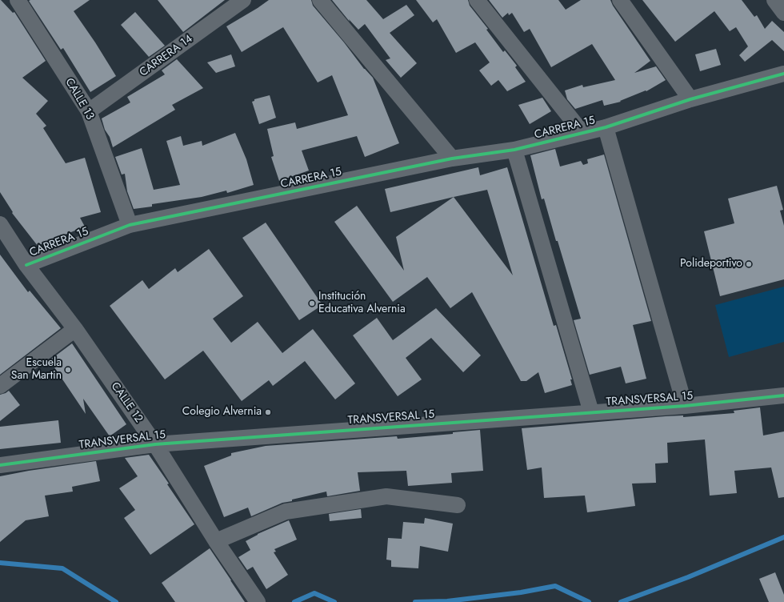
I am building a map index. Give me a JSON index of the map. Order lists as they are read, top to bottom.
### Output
{
  "streets": {
    "street": [
      "CARRERA 14",
      "CALLE 13",
      "CARRERA 15",
      "TRANSVERSAL 15",
      "CALLE 12"
    ]
  },
  "crossings": [
    ["CARRERA 14", "CALLE 13"],
    ["CALLE 13", "CARRERA 15"],
    ["CARRERA 15", "CALLE 12"],
    ["TRANSVERSAL 15", "CALLE 12"]
  ],
  "places": [
    "Polideportivo",
    "Institución Educativa Alvernia",
    "Escuela San Martin",
    "Colegio Alvernia"
  ]
}
